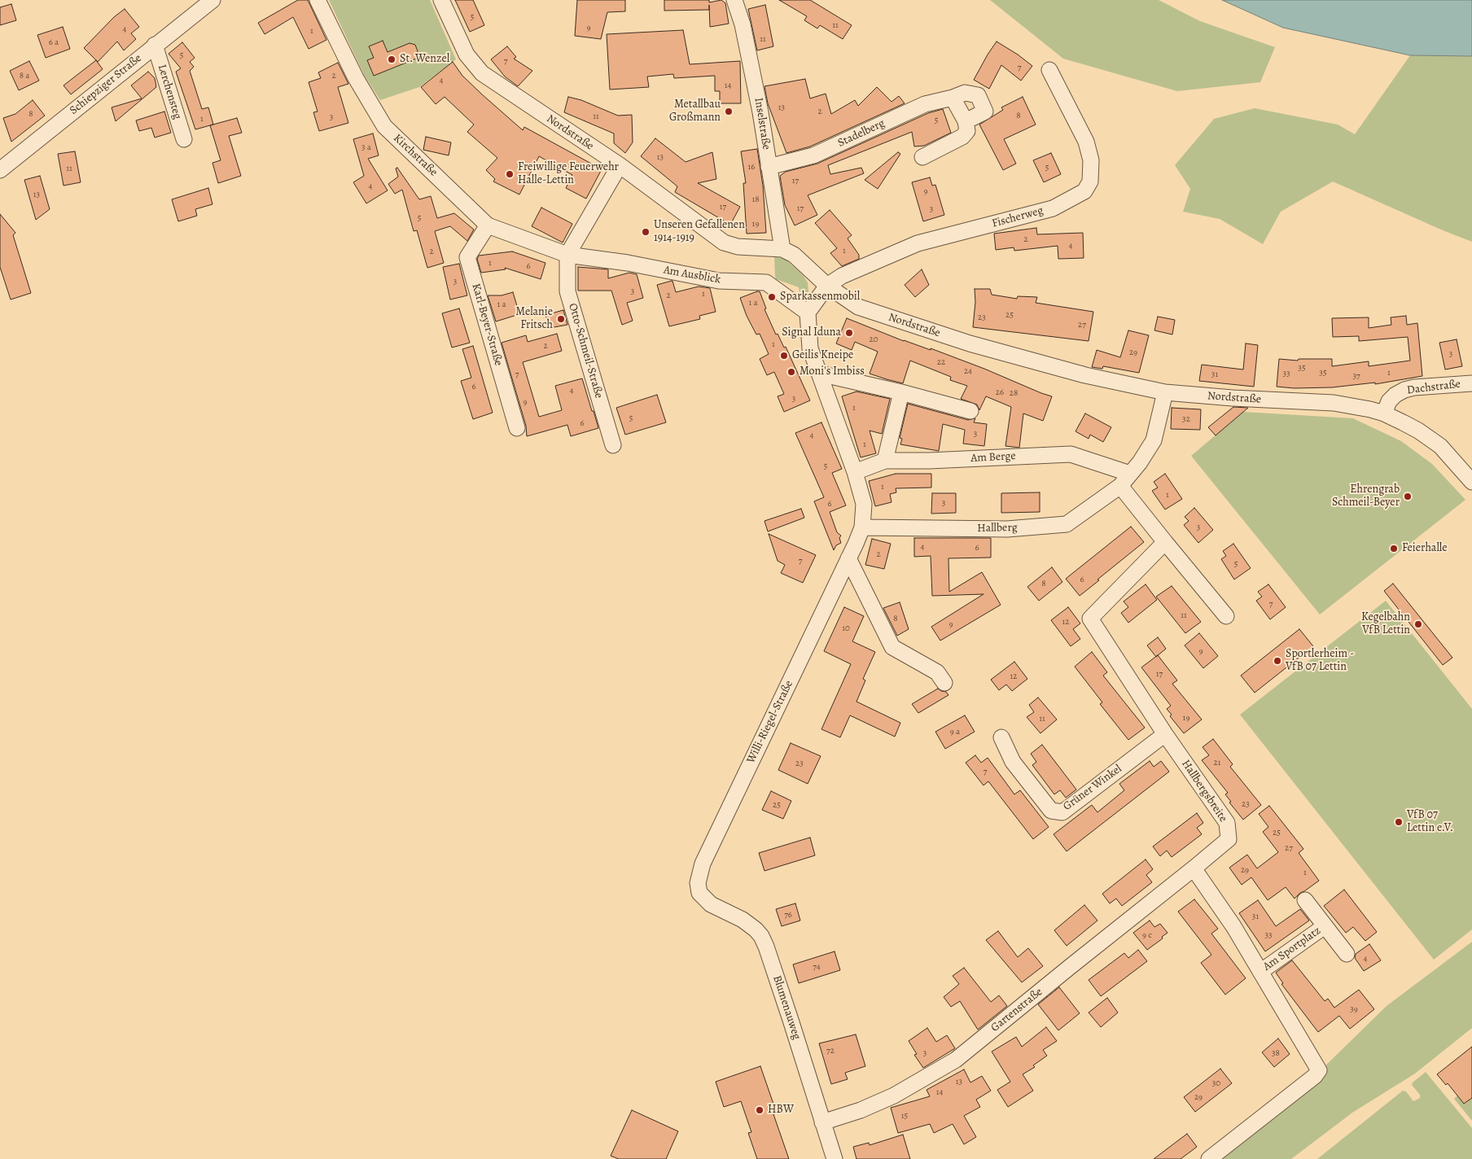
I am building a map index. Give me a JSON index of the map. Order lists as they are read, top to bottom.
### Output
{
  "streets": {
    "street": [
      "Schiepziger Straße",
      "Lerchensteg",
      "Inselstraße",
      "Nordstraße",
      "Stadelberg",
      "Kirchstraße",
      "Fischerweg",
      "Am Ausblick",
      "Karl-Beyer-Straße",
      "Otto-Schmeil-Straße",
      "Dachstraße",
      "Am Berge",
      "Hallberg",
      "Willi-Riegel-Straße",
      "Grüner Winkel",
      "Hallbergsbreite",
      "Am Sportplatz",
      "Blumenauweg",
      "Gartenstraße"
    ]
  },
  "crossings": [
    ["Schiepziger Straße", "Lerchensteg"],
    ["Inselstraße", "Nordstraße"],
    ["Inselstraße", "Stadelberg"],
    ["Nordstraße", "Fischerweg"],
    ["Nordstraße", "Dachstraße"],
    ["Nordstraße", "Hallberg"],
    ["Kirchstraße", "Am Ausblick"],
    ["Kirchstraße", "Karl-Beyer-Straße"],
    ["Kirchstraße", "Otto-Schmeil-Straße"],
    ["Am Ausblick", "Otto-Schmeil-Straße"],
    ["Am Ausblick", "Willi-Riegel-Straße"],
    ["Am Berge", "Hallberg"],
    ["Am Berge", "Willi-Riegel-Straße"],
    ["Hallberg", "Willi-Riegel-Straße"],
    ["Willi-Riegel-Straße", "Blumenauweg"],
    ["Grüner Winkel", "Hallbergsbreite"],
    ["Hallbergsbreite", "Gartenstraße"],
    ["Blumenauweg", "Gartenstraße"]
  ],
  "places": [
    "St. Wenzel",
    "Metallbau Großmann",
    "Freiwillige Feuerwehr Halle-Lettin",
    "Unseren Gefallenen 1914-1919",
    "Sparkassenmobil",
    "Melanie Fritsch",
    "Signal Iduna",
    "Geilis Kneipe",
    "Moni's Imbiss",
    "Ehrengrab Schmeil-Beyer",
    "Feierhalle",
    "Kegelbahn VfB Lettin",
    "Sportlerheim - VfB 07 Lettin",
    "VfB 07 Lettin e.V.",
    "HBW"
  ],
  "house_numbers": [
    "5",
    "11",
    "9",
    "4",
    "1",
    "11",
    "6 a",
    "5",
    "7",
    "7",
    "8 a",
    "2",
    "4",
    "14",
    "13",
    "2",
    "8",
    "8",
    "11",
    "3",
    "1",
    "5",
    "3 a",
    "13",
    "16",
    "5",
    "11",
    "17",
    "4",
    "9",
    "13",
    "18",
    "17",
    "17",
    "3",
    "5",
    "19",
    "2",
    "4",
    "1",
    "2",
    "1",
    "6",
    "3",
    "3",
    "1",
    "2",
    "1 a",
    "1 a",
    "25",
    "23",
    "27",
    "20",
    "1",
    "2",
    "29",
    "3",
    "22",
    "35",
    "24",
    "35",
    "1",
    "33",
    "7",
    "31",
    "37",
    "6",
    "4",
    "26",
    "28",
    "3",
    "9",
    "1",
    "5",
    "32",
    "6",
    "3",
    "4",
    "1",
    "5",
    "1",
    "1",
    "3",
    "6",
    "3",
    "4",
    "6",
    "2",
    "7",
    "5",
    "6",
    "8",
    "7",
    "11",
    "8",
    "12",
    "9",
    "10",
    "9",
    "17",
    "12",
    "19",
    "11",
    "9 a",
    "21",
    "23",
    "7",
    "23",
    "25",
    "25",
    "27",
    "29",
    "1",
    "76",
    "31",
    "9 c",
    "33",
    "4",
    "74",
    "39",
    "72",
    "3",
    "38",
    "13",
    "30",
    "14",
    "29",
    "15"
  ]
}
